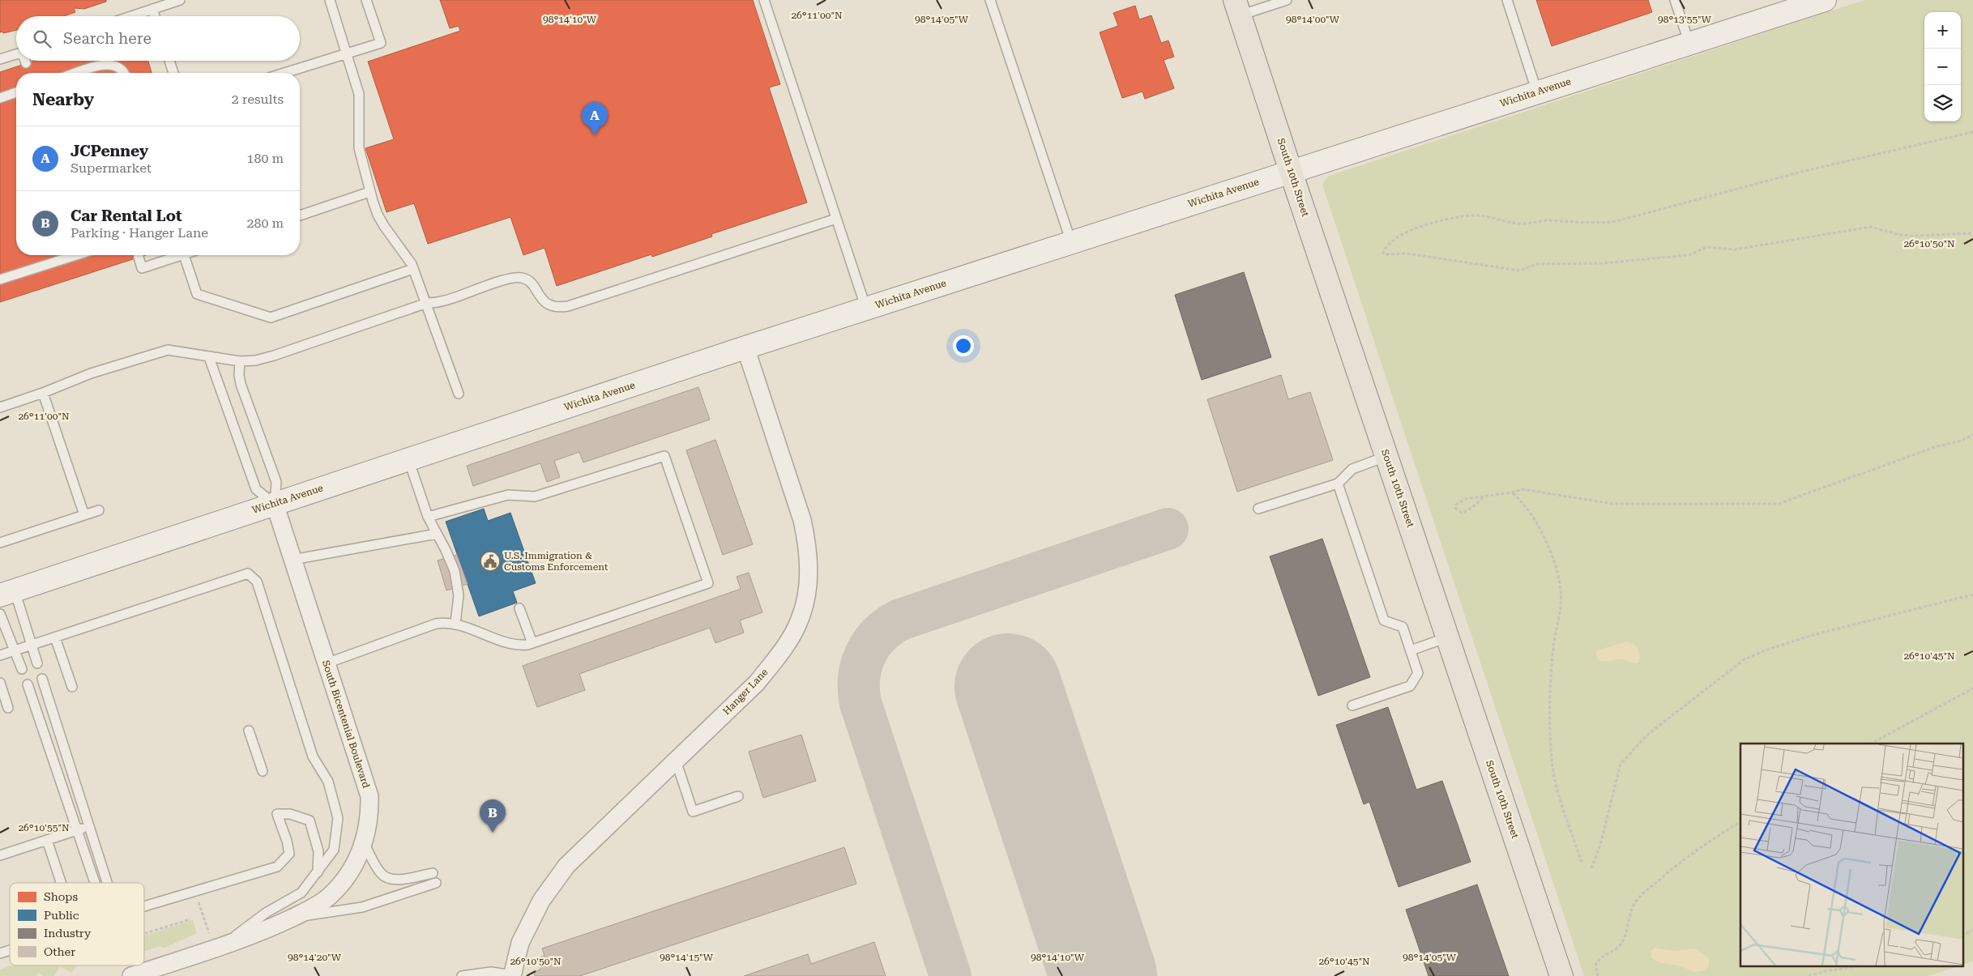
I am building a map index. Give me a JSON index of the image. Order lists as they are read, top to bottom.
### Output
{
  "streets": {
    "main road": ["Wichita Avenue", "South 10th Street"],
    "street": ["Hanger Lane", "South Bicentenial Boulevard"]
  },
  "crossings": [
    ["Wichita Avenue", "South 10th Street"],
    ["Wichita Avenue", "Hanger Lane"],
    ["Wichita Avenue", "South Bicentenial Boulevard"]
  ],
  "places": {
    "public building": ["U.S. Immigration & Customs Enforcement"]
  },
  "legend": [
    "Shops",
    "Public",
    "Industry",
    "Other"
  ],
  "page": {
    "map_buttons": ["+", "−"],
    "search": "Search here",
    "heading": ["Nearby", "2 results"],
    "pins": ["A", "B"],
    "list": [
      {
        "mark": "A",
        "name": "JCPenney",
        "note": "Supermarket",
        "value": "180 m"
      },
      {
        "mark": "B",
        "name": "Car Rental Lot",
        "note": "Parking · Hanger Lane",
        "value": "280 m"
      }
    ]
  },
  "coordinates": [
    "26°11'00\"N",
    "98°14'10\"W",
    "98°14'05\"W",
    "98°14'00\"W",
    "98°13'55\"W",
    "26°10'50\"N",
    "26°10'45\"N",
    "26°10'55\"N",
    "98°14'20\"W",
    "98°14'15\"W"
  ]
}
